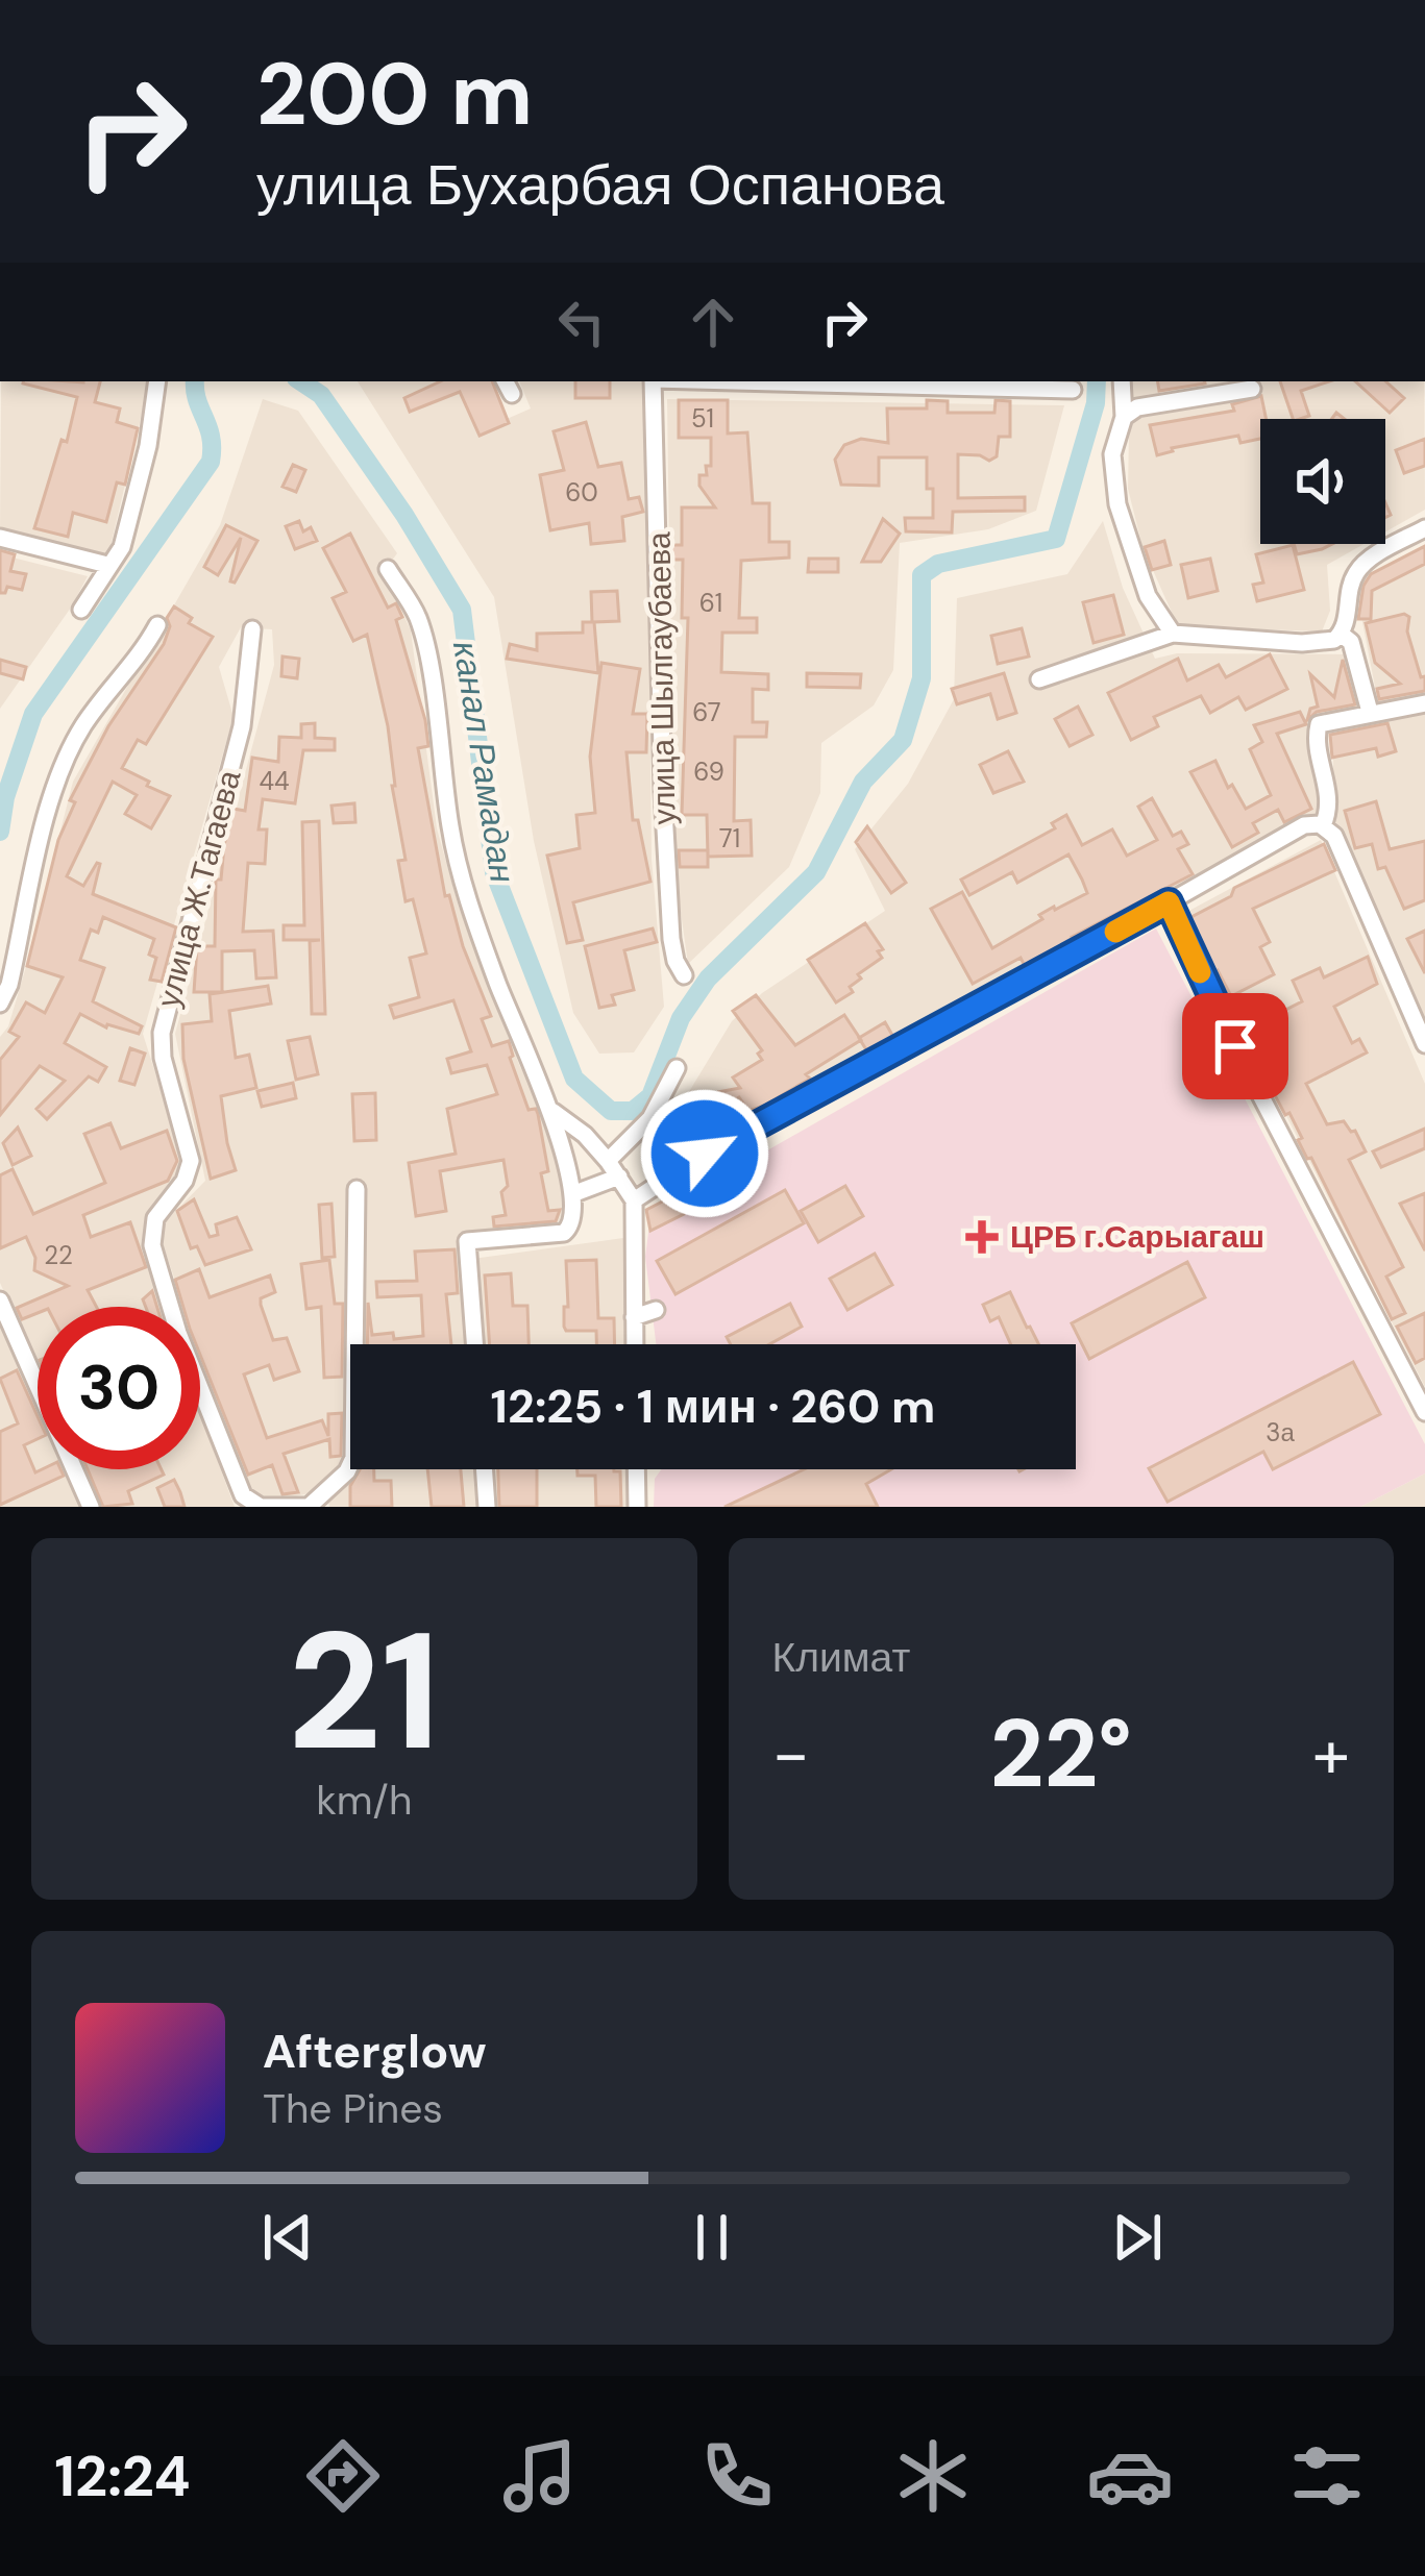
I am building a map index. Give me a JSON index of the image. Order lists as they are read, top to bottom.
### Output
{
  "streets": {
    "street": ["улица Шылгаубаева", "улица Ж.Тагаева"]
  },
  "water": ["канал Рамадан"],
  "places": {
    "health": ["ЦРБ г.Сарыагаш"]
  },
  "house_numbers": [
    "51",
    "60",
    "61",
    "67",
    "69",
    "44",
    "71",
    "22",
    "3а"
  ],
  "page": {
    "turn": ["200 m", "улица Бухарбая Оспанова"],
    "limit": "30",
    "trip": "12:25 · 1 мин · 260 m",
    "tile": [
      ["21", "km/h"],
      "Климат"
    ],
    "heat": ["−", "22°", "+"],
    "song": ["Afterglow", "The Pines"],
    "tabs": "12:24"
  }
}
